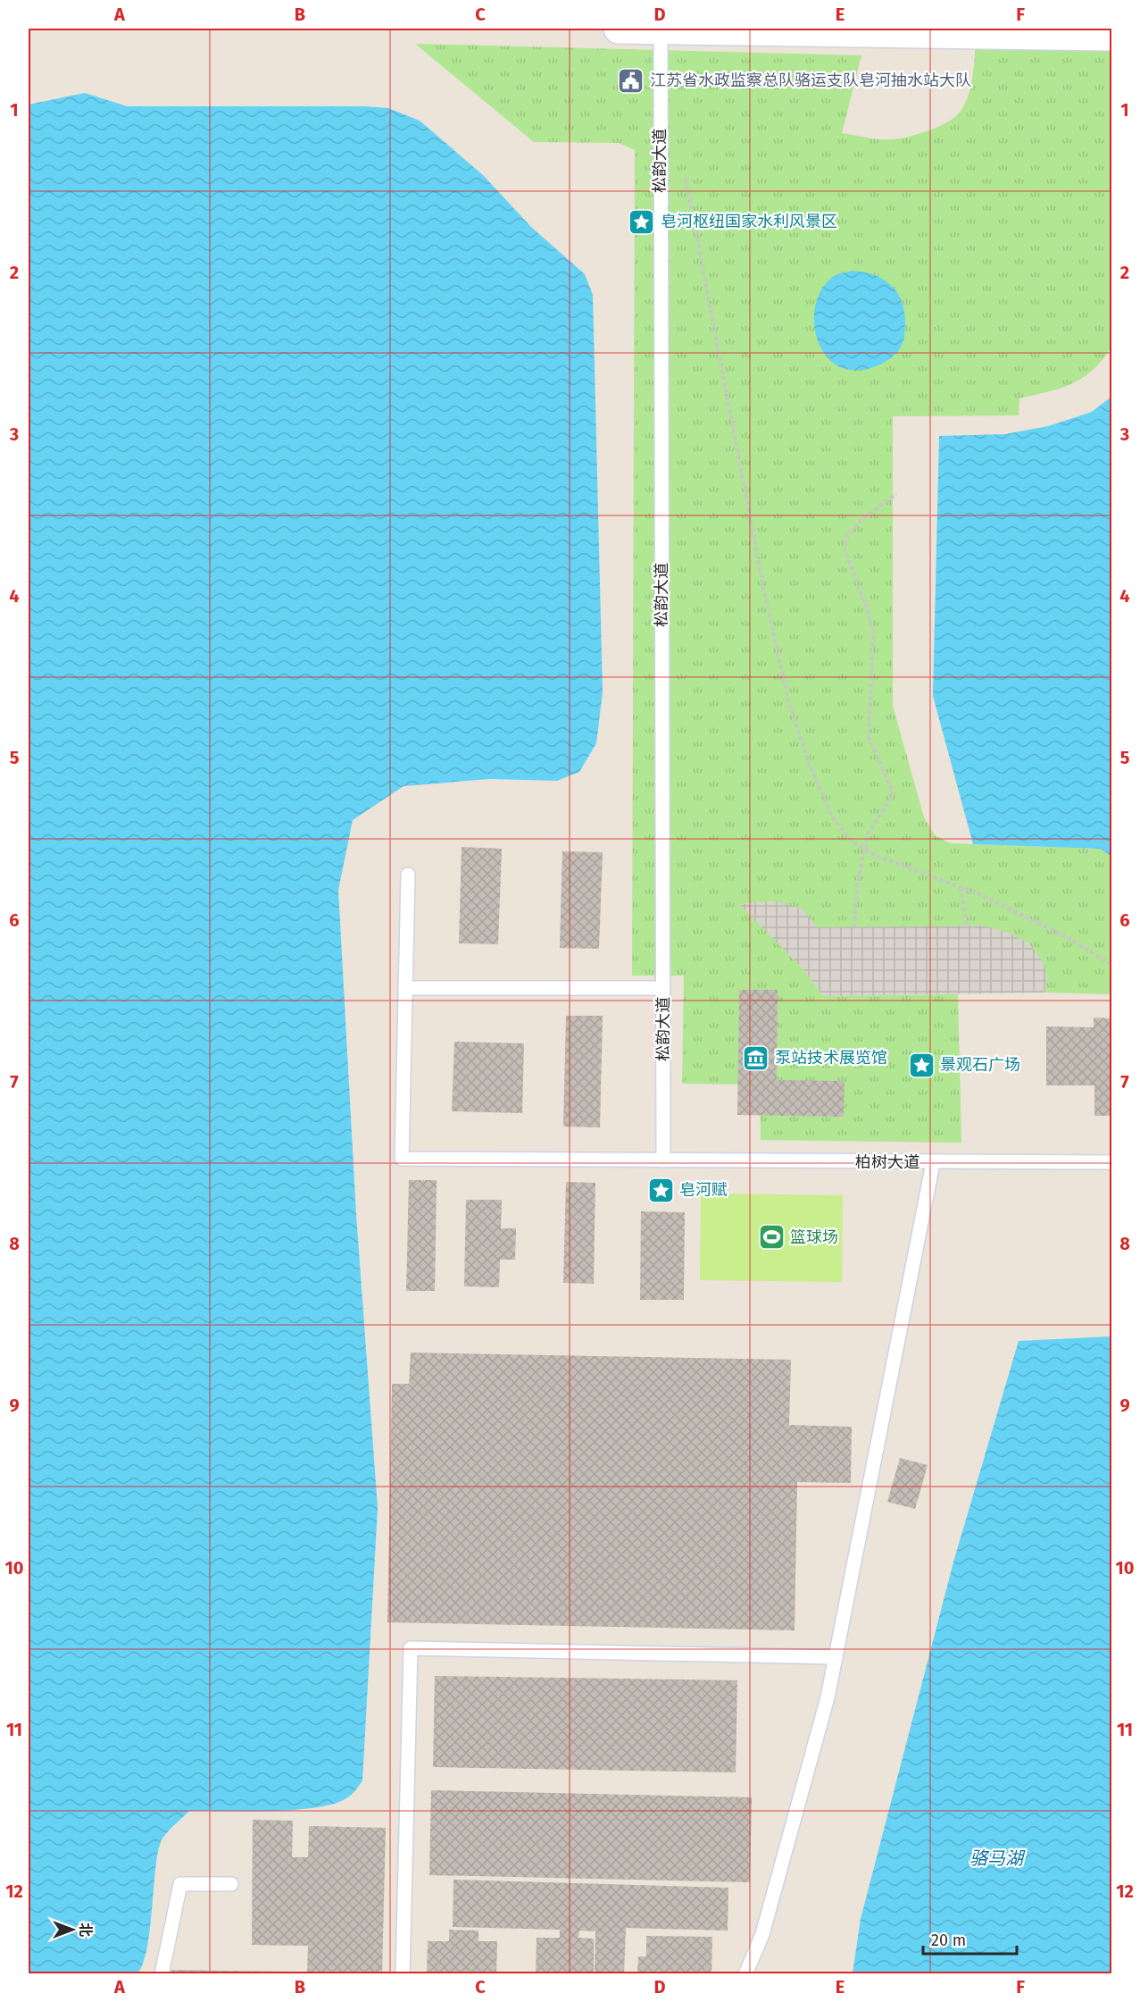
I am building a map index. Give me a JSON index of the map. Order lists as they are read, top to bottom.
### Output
{
  "streets": {
    "lane": ["松韵大道", "柏树大道"]
  },
  "crossings": [
    ["松韵大道", "柏树大道"]
  ],
  "water": ["骆马湖"],
  "places": {
    "public building": ["江苏省水政监察总队骆运支队皂河抽水站大队"],
    "place": ["皂河枢纽国家水利风景区", "景观石广场", "皂河赋"],
    "museum": ["泵站技术展览馆"],
    "sports": ["篮球场"]
  },
  "scale_bar": "20 m",
  "north": "right",
  "grid": {
    "columns": [
      "A",
      "B",
      "C",
      "D",
      "E",
      "F"
    ],
    "rows": [
      "1",
      "2",
      "3",
      "4",
      "5",
      "6",
      "7",
      "8",
      "9",
      "10",
      "11",
      "12"
    ]
  }
}
